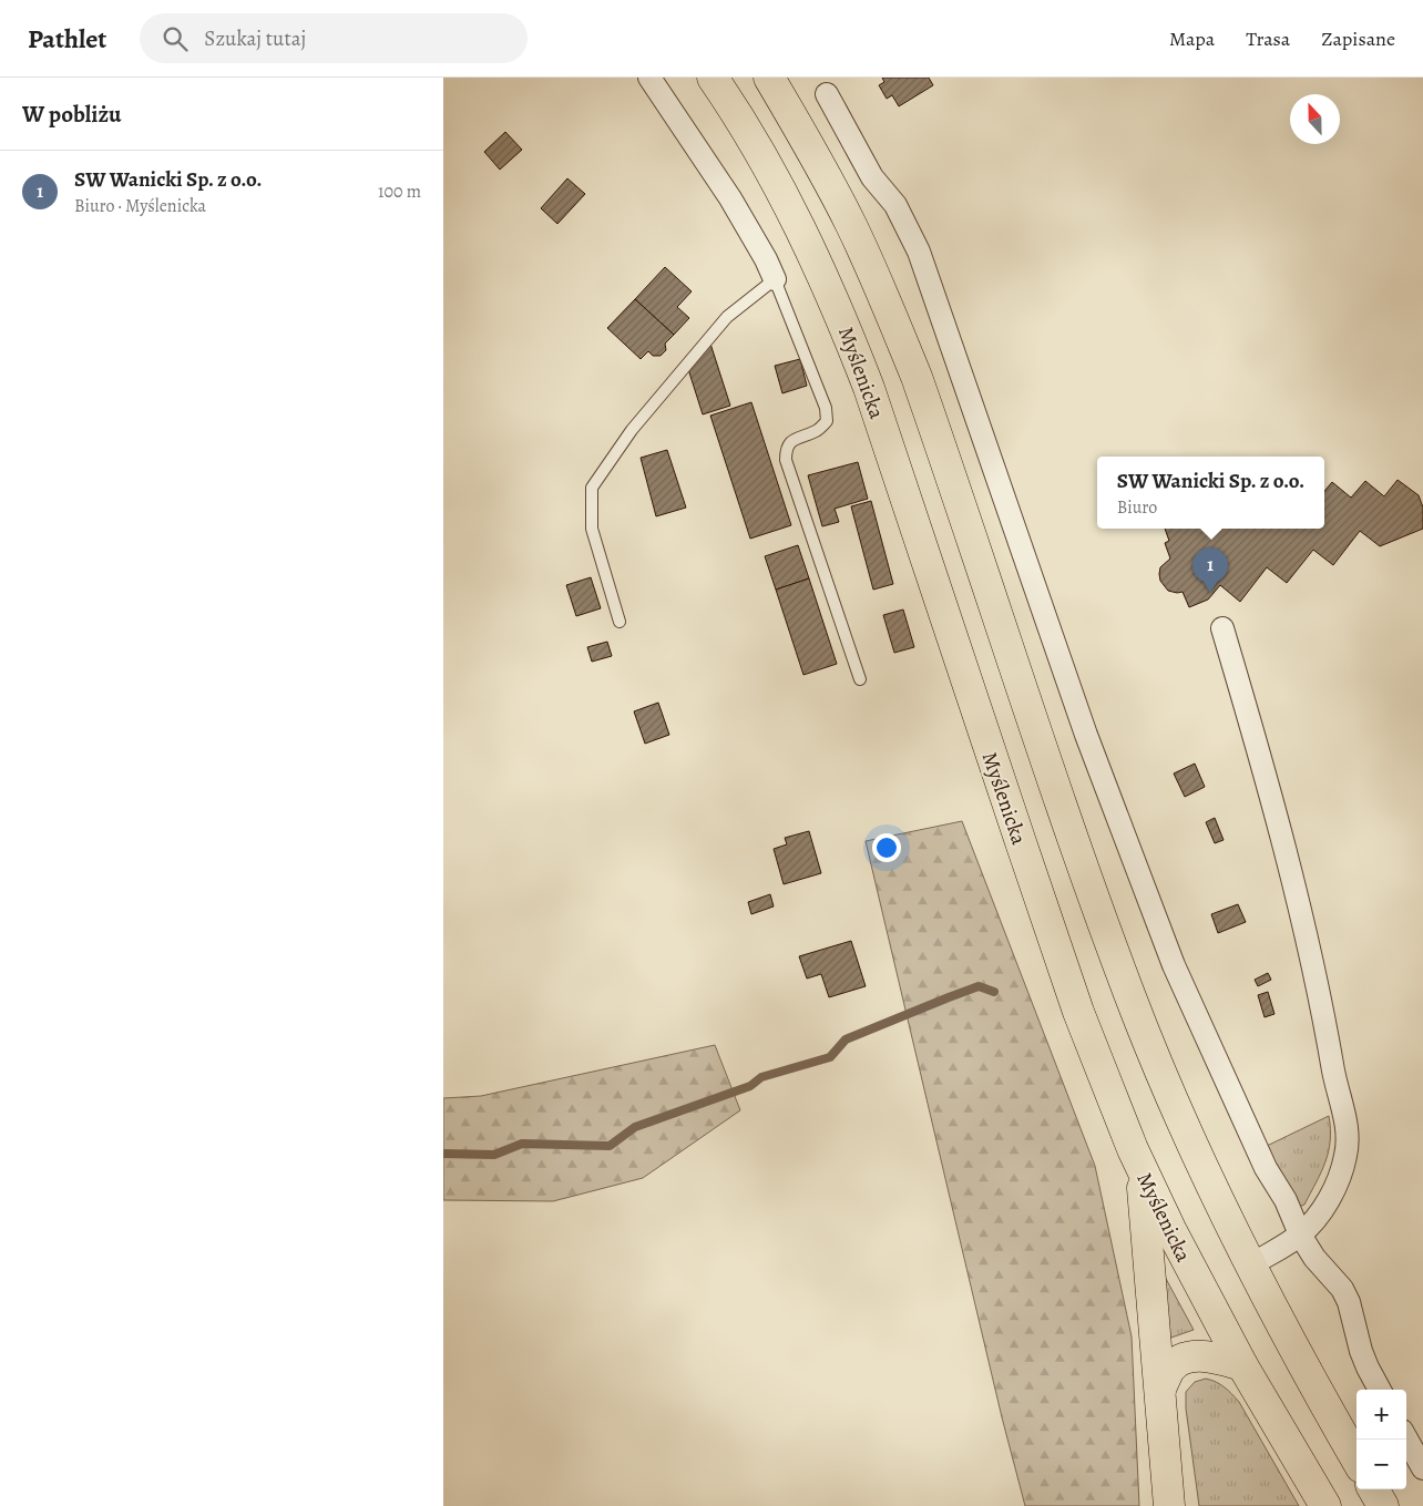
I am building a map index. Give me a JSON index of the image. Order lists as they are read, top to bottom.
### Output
{
  "streets": {
    "highway": ["Myślenicka"]
  },
  "north": "top",
  "page": {
    "header": "Pathlet",
    "search": "Szukaj tutaj",
    "nav": ["Mapa", "Trasa", "Zapisane"],
    "heading": "W pobliżu",
    "list": [
      {
        "mark": "1",
        "name": "SW Wanicki Sp. z o.o.",
        "note": "Biuro · Myślenicka",
        "value": "100 m"
      }
    ],
    "popup": ["SW Wanicki Sp. z o.o.", "Biuro"],
    "pins": "1",
    "map_buttons": ["+", "−"]
  }
}
